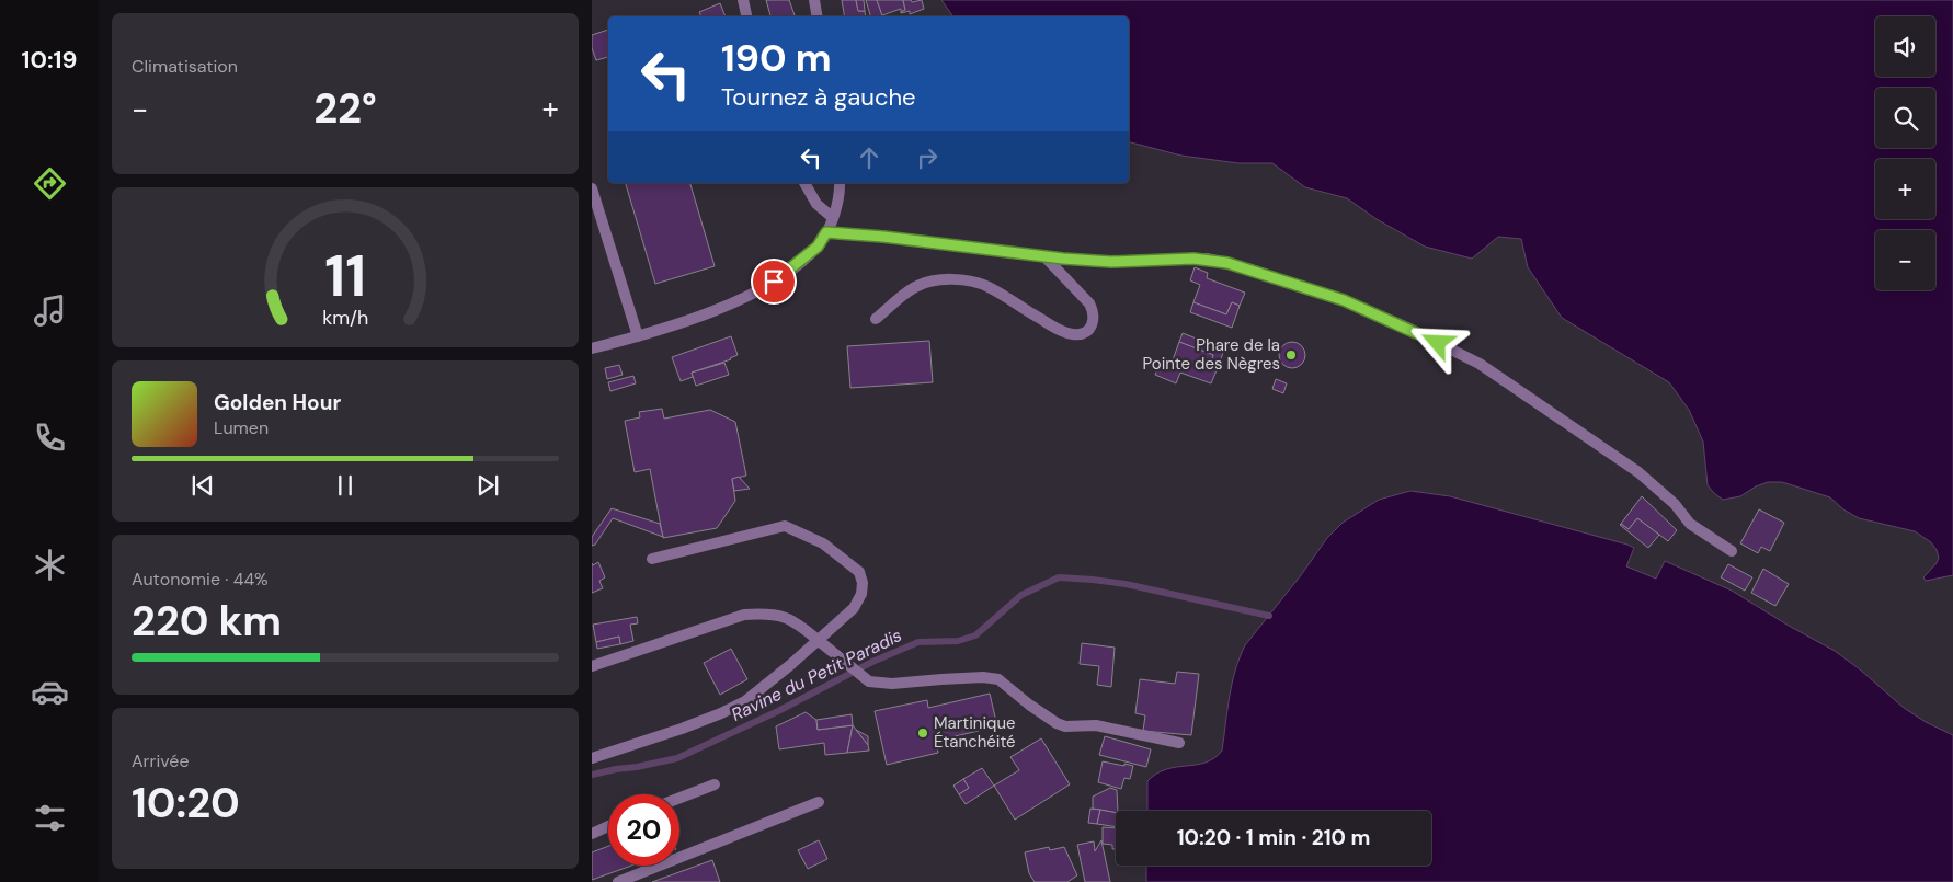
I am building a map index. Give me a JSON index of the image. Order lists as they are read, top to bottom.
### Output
{
  "water": ["Ravine du Petit Paradis"],
  "places": ["Phare de la Pointe des Nègres", "Martinique Étanchéité"],
  "page": {
    "tabs": "10:19",
    "tile": [
      "Climatisation",
      ["Autonomie · 44%", "220 km"],
      ["Arrivée", "10:20"]
    ],
    "map_buttons": ["+", "−"],
    "turn": ["190 m", "Tournez à gauche"],
    "heat": ["−", "22°", "+"],
    "song": ["Golden Hour", "Lumen"],
    "limit": "20",
    "trip": "10:20 · 1 min · 210 m",
    "gauge": ["11", "km/h"]
  }
}
